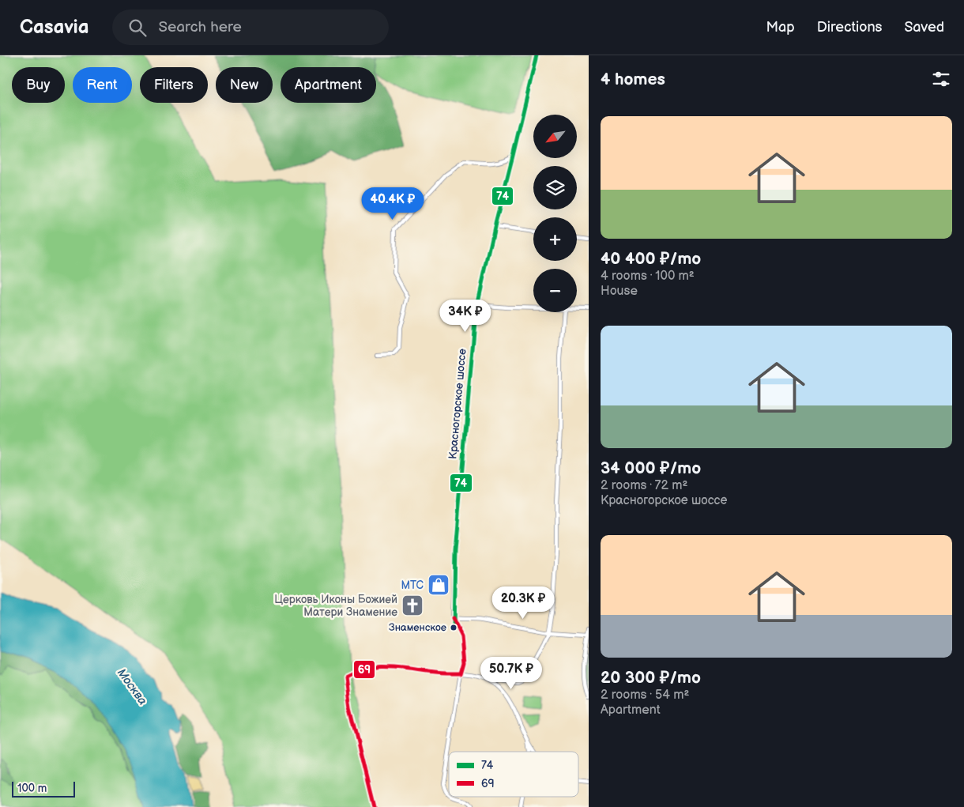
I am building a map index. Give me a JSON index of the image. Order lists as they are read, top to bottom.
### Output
{
  "streets": {
    "street": ["Красногорское шоссе"]
  },
  "water": ["Москва"],
  "places": {
    "shop": ["МТС"],
    "church": ["Церковь Иконы Божией Матери Знамение"],
    "other": ["Знаменское"]
  },
  "lines": ["transit line 74", "transit line 69"],
  "legend": ["74", "69"],
  "scale_bar": "100 m",
  "north": "bottom left",
  "page": {
    "header": "Casavia",
    "search": "Search here",
    "nav": ["Map", "Directions", "Saved"],
    "heading": "4 homes",
    "chip": [
      "Buy",
      "Rent",
      "Filters",
      "New",
      "Apartment"
    ],
    "list": [
      {
        "name": "40 400 ₽/mo",
        "note": "4 rooms · 100 m² · House"
      },
      {
        "name": "34 000 ₽/mo",
        "note": "2 rooms · 72 m² · Красногорское шоссе"
      },
      {
        "name": "20 300 ₽/mo",
        "note": "2 rooms · 54 m² · Apartment"
      }
    ],
    "map_buttons": ["+", "−"],
    "price": [
      "40.4K ₽",
      "34K ₽",
      "20.3K ₽",
      "50.7K ₽"
    ],
    "scale": "100 m"
  }
}
